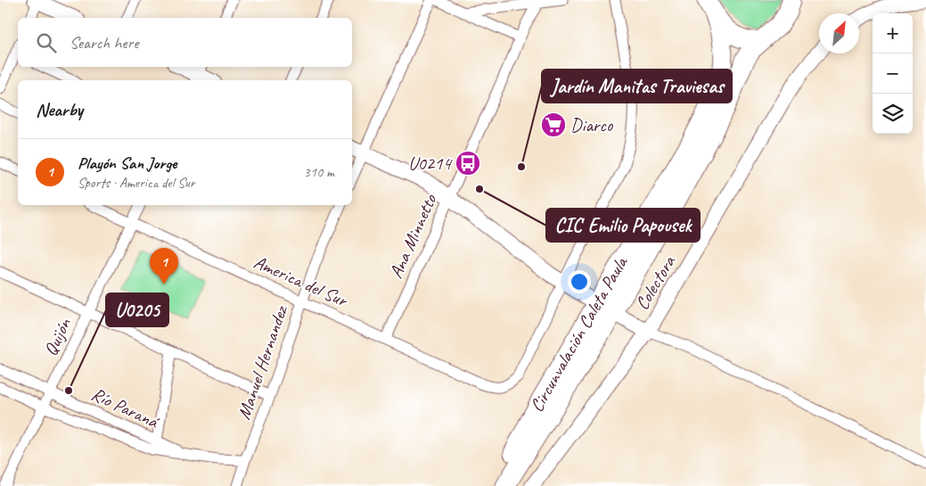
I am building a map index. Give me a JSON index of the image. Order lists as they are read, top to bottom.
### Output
{
  "streets": {
    "highway": ["Circunvalación Caleta Paula"],
    "street": [
      "Ana Minnetto",
      "America del Sur",
      "Colectora",
      "Quijón",
      "Manuel Hernandez",
      "Río Paraná"
    ]
  },
  "crossings": [
    ["Ana Minnetto", "America del Sur"],
    ["America del Sur", "Quijón"],
    ["America del Sur", "Manuel Hernandez"],
    ["Quijón", "Río Paraná"],
    ["Manuel Hernandez", "Río Paraná"]
  ],
  "places": {
    "supermarket": ["Diarco"],
    "bus stop": ["U0214"],
    "other": ["Jardín Manitas Traviesas", "CIC Emilio Papousek", "U0205"]
  },
  "north": "top right",
  "page": {
    "map_buttons": ["+", "−"],
    "search": "Search here",
    "heading": "Nearby",
    "list": [
      {
        "mark": "1",
        "name": "Playón San Jorge",
        "note": "Sports · America del Sur",
        "value": "310 m"
      }
    ],
    "pins": "1"
  }
}
